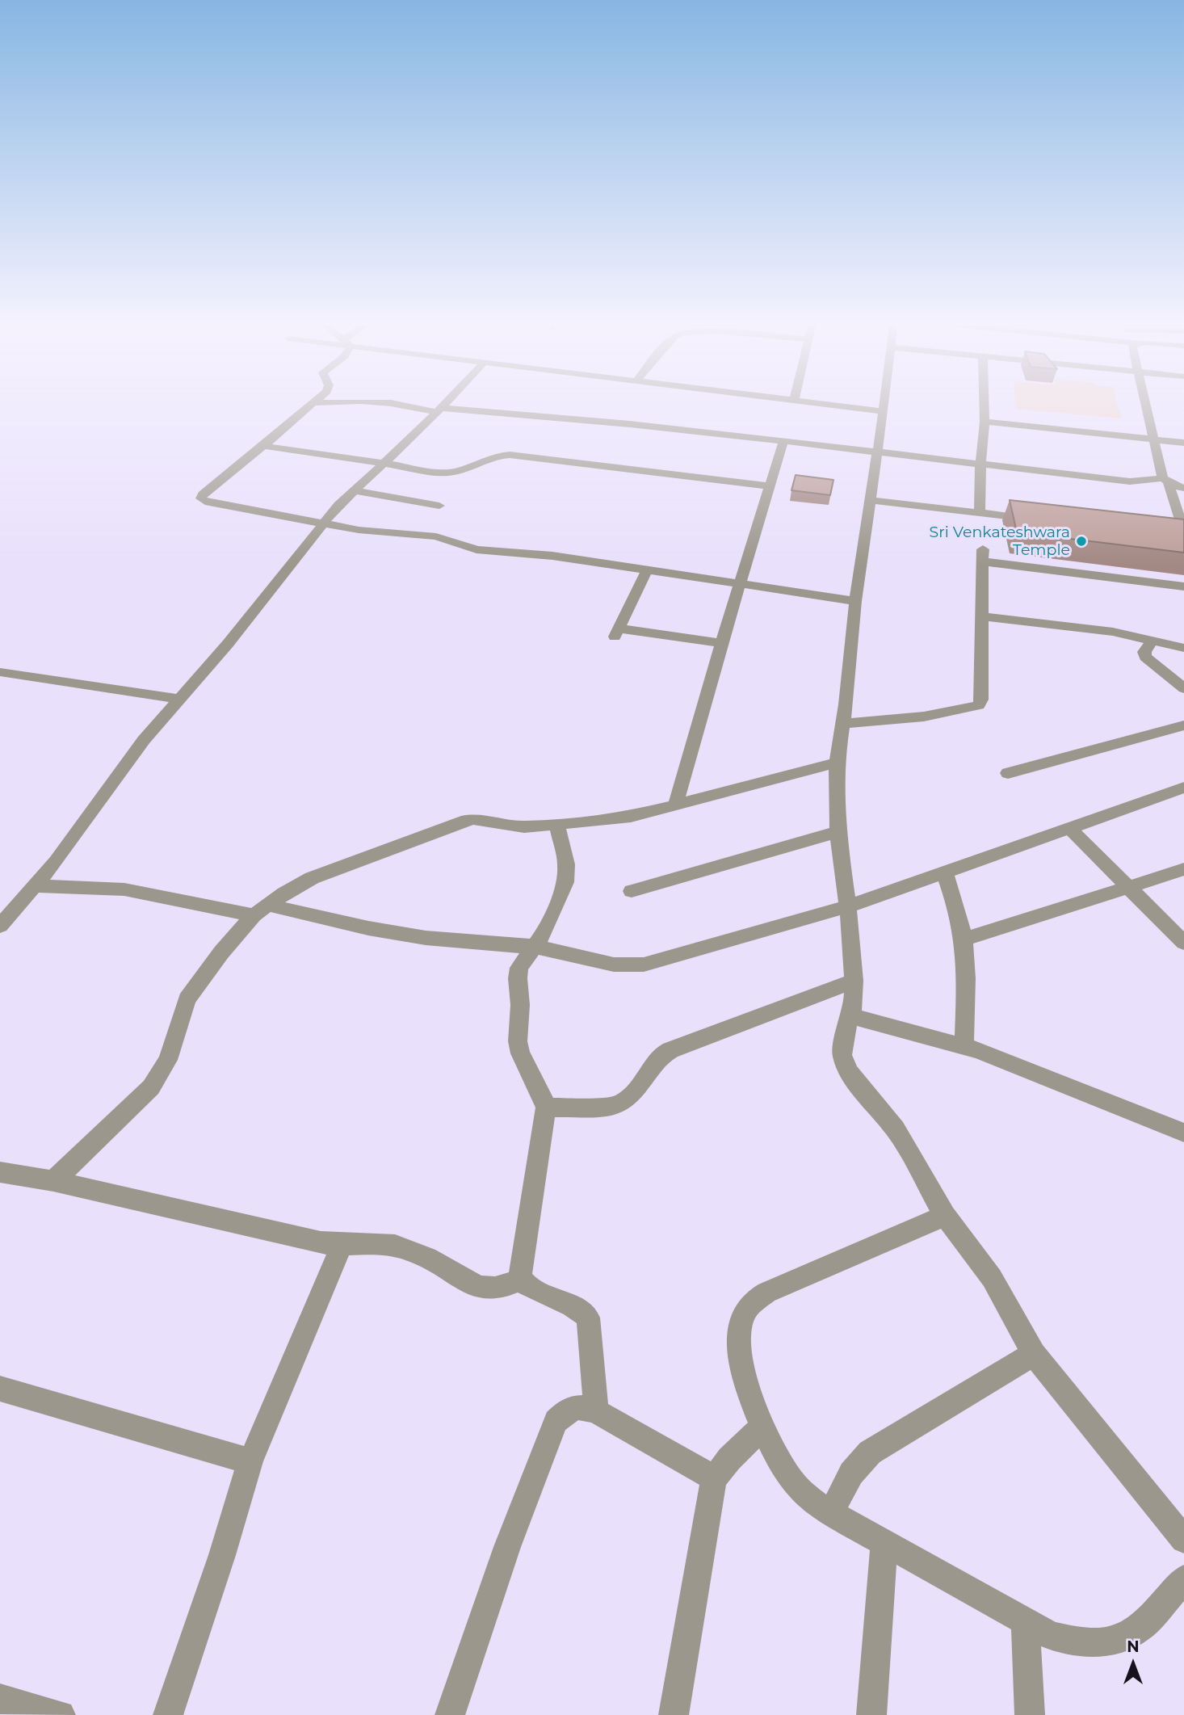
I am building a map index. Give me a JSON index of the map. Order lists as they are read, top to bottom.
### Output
{
  "places": ["Sri Venkateshwara Temple"],
  "north": "top"
}
